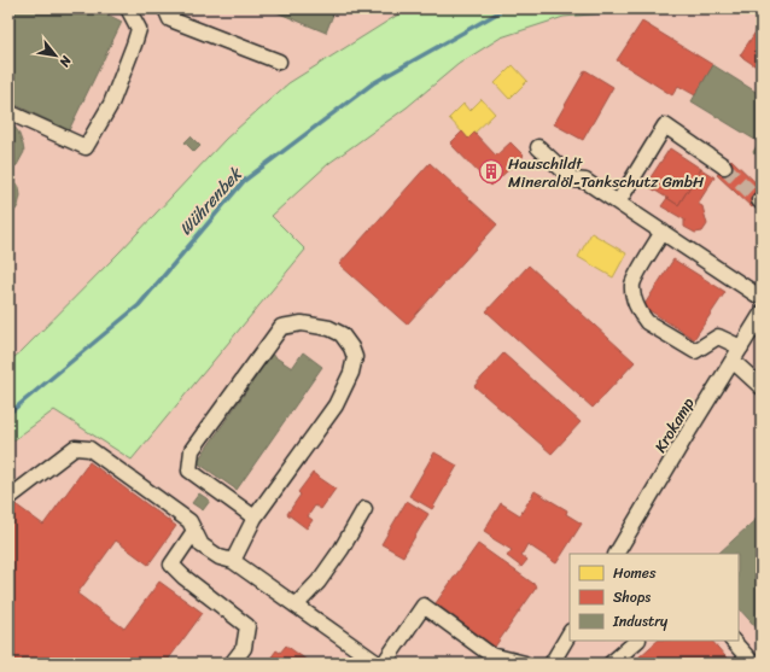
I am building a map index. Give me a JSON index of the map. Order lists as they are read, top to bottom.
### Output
{
  "streets": {
    "street": ["Krokamp"]
  },
  "water": ["Wührenbek"],
  "places": {
    "building": ["Hauschildt Mineralöl-Tankschutz GmbH"]
  },
  "legend": ["Homes", "Shops", "Industry"],
  "north": "bottom right"
}
